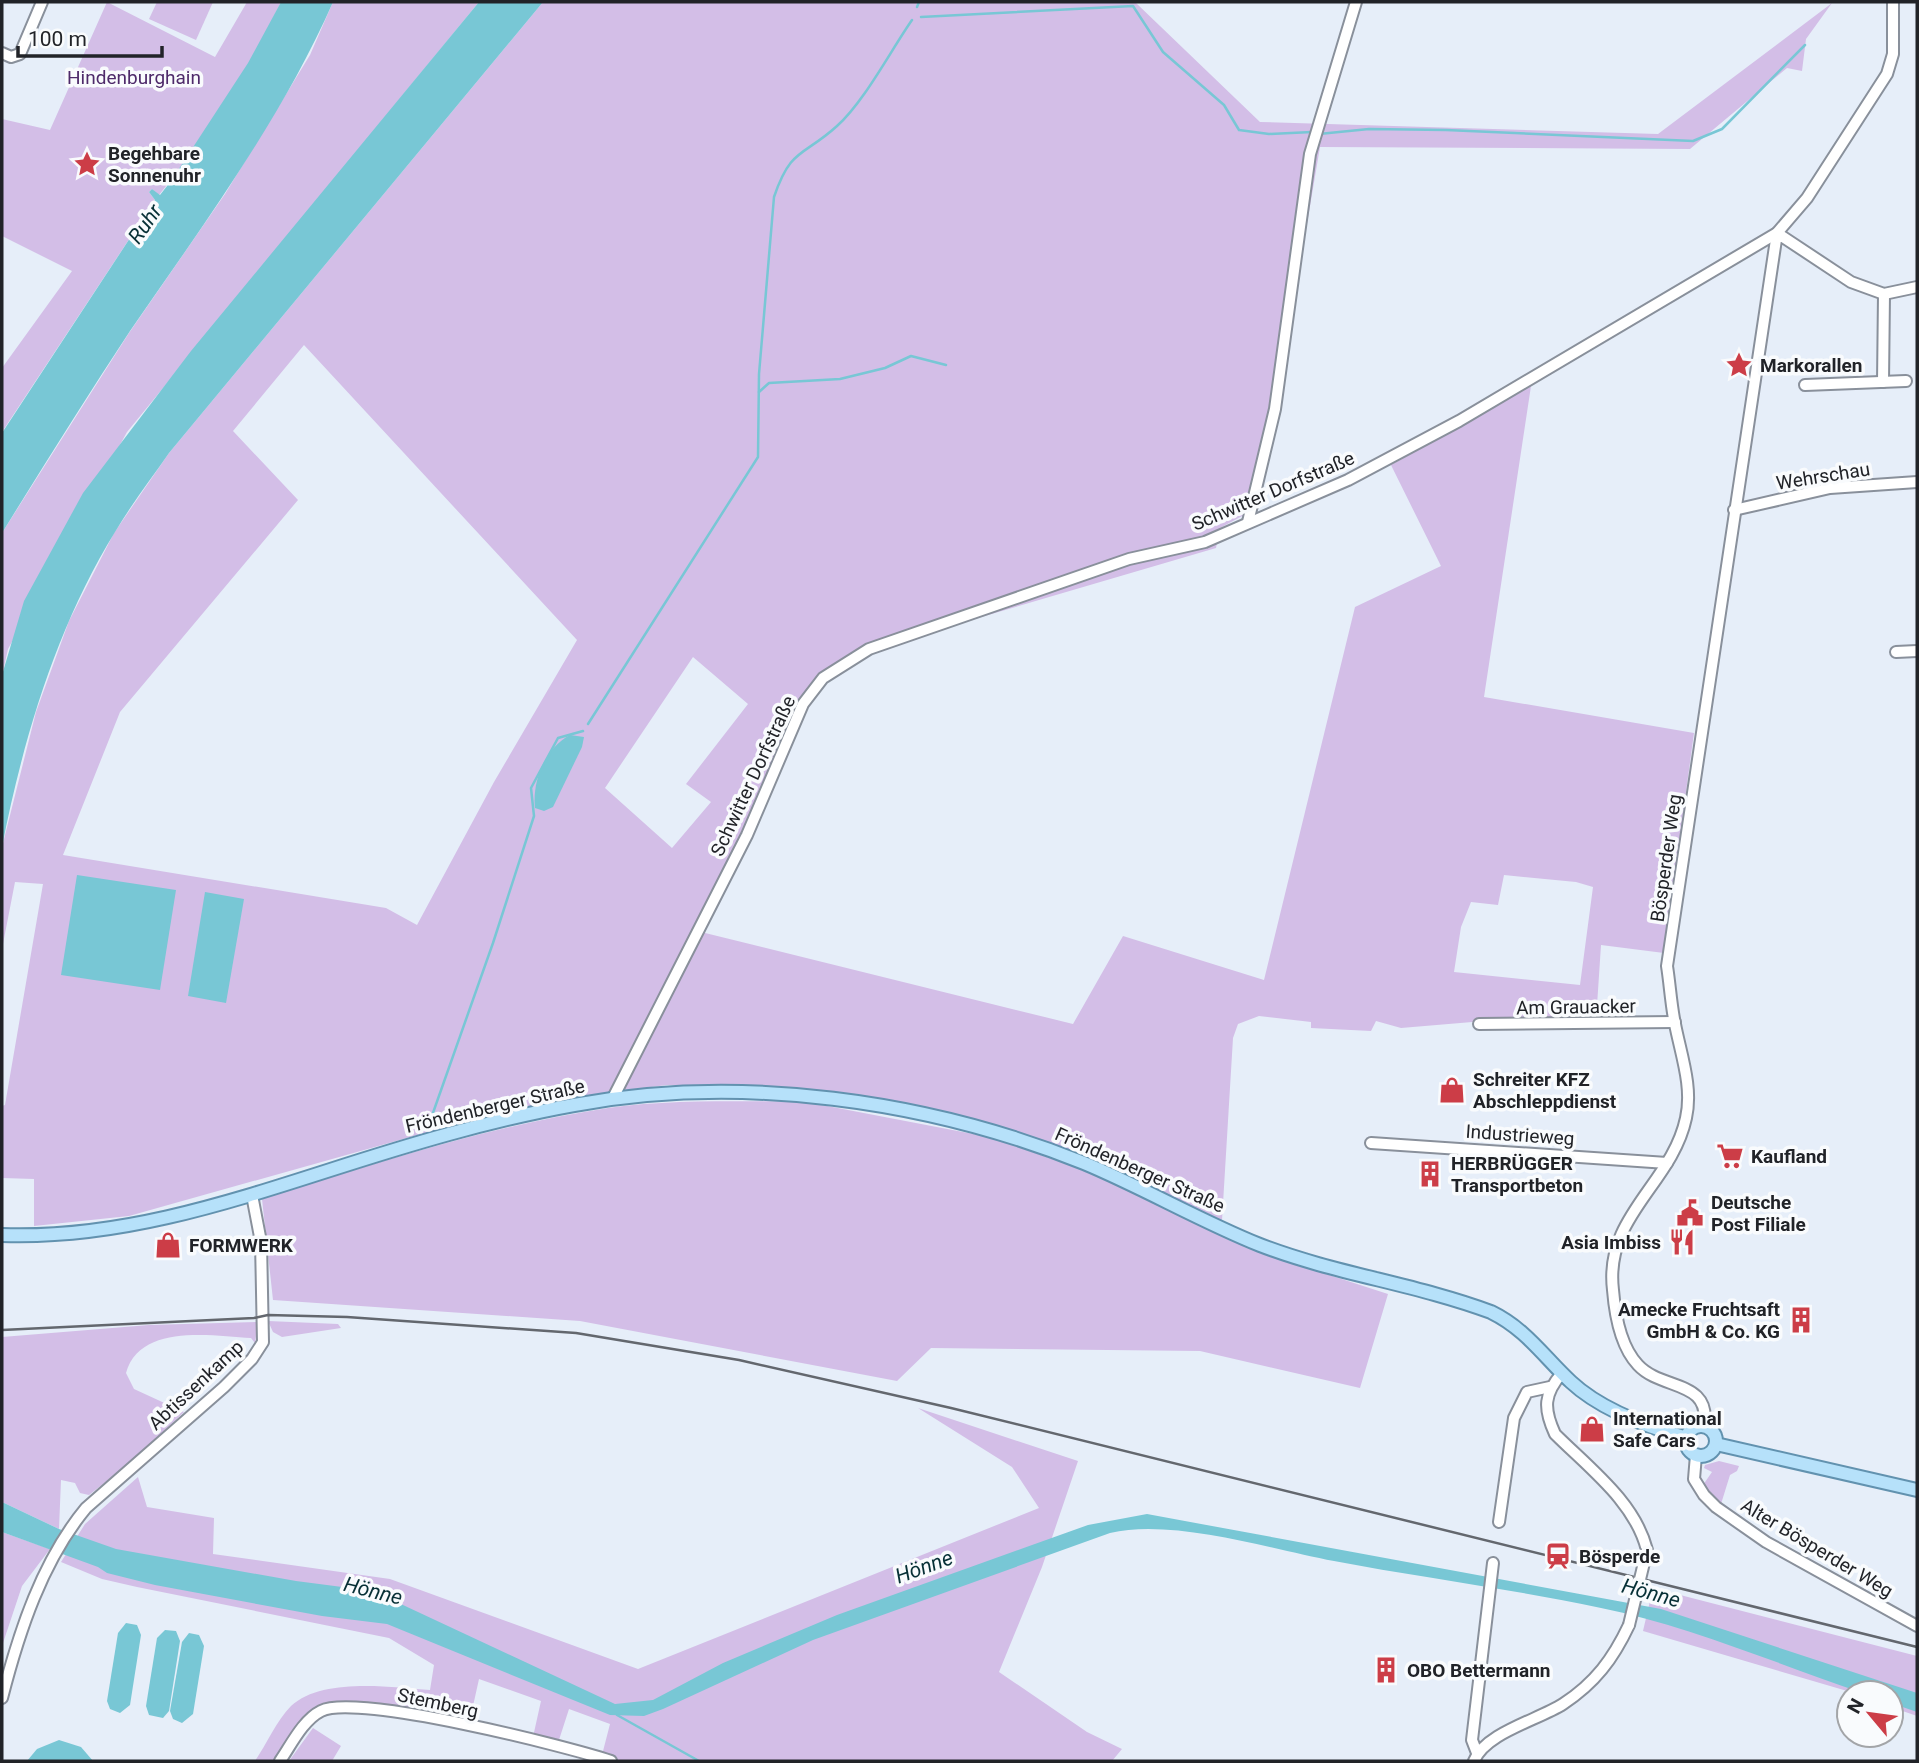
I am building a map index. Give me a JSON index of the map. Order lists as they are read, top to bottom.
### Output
{
  "streets": {
    "main road": ["Fröndenberger Straße"],
    "street": [
      "Wehrschau",
      "Schwitter Dorfstraße",
      "Bösperder Weg",
      "Am Grauacker",
      "Industrieweg",
      "Abtissenkamp",
      "Alter Bösperder Weg",
      "Stemberg"
    ]
  },
  "crossings": [
    ["Wehrschau", "Bösperder Weg"],
    ["Schwitter Dorfstraße", "Bösperder Weg"],
    ["Schwitter Dorfstraße", "Fröndenberger Straße"],
    ["Bösperder Weg", "Am Grauacker"],
    ["Bösperder Weg", "Fröndenberger Straße"],
    ["Bösperder Weg", "Industrieweg"],
    ["Bösperder Weg", "Alter Bösperder Weg"],
    ["Fröndenberger Straße", "Abtissenkamp"],
    ["Fröndenberger Straße", "Alter Bösperder Weg"]
  ],
  "water": ["Ruhr", "Hönne"],
  "parks": ["Hindenburghain"],
  "places": {
    "place": ["Begehbare Sonnenuhr", "Markorallen"],
    "shop": ["Schreiter KFZ Abschleppdienst", "FORMWERK", "International Safe Cars"],
    "supermarket": ["Kaufland"],
    "building": ["HERBRÜGGER Transportbeton", "Amecke Fruchtsaft GmbH & Co. KG", "OBO Bettermann"],
    "public building": ["Deutsche Post Filiale"],
    "restaurant": ["Asia Imbiss"],
    "station": ["Bösperde"]
  },
  "scale_bar": "100 m",
  "north": "top left"
}
